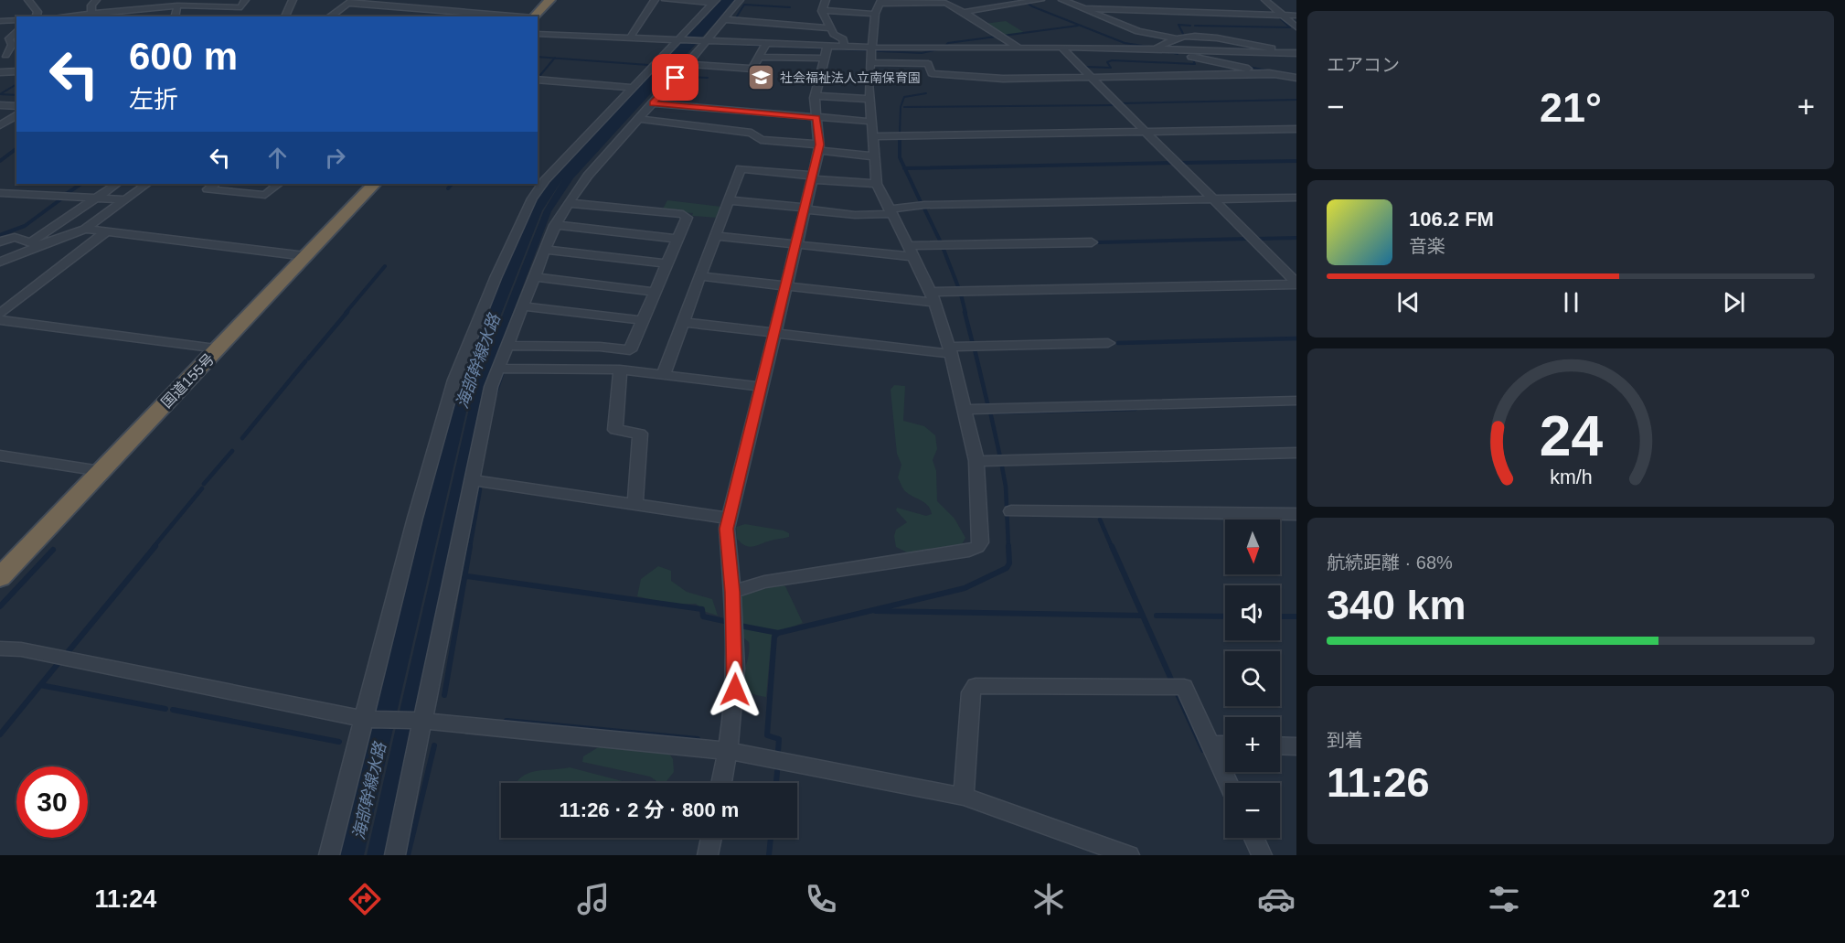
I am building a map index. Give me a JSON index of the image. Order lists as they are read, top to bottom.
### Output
{
  "streets": {
    "highway": ["国道155号"]
  },
  "water": ["海部幹線水路"],
  "places": {
    "school or university": ["社会福祉法人立南保育園"]
  },
  "north": "bottom",
  "page": {
    "tile": [
      "エアコン",
      ["航続距離 · 68%", "340 km"],
      ["到着", "11:26"]
    ],
    "turn": ["600 m", "左折"],
    "heat": ["−", "21°", "+"],
    "song": ["106.2 FM", "音楽"],
    "map_buttons": ["+", "−"],
    "limit": "30",
    "trip": "11:26 · 2 分 · 800 m",
    "tabs": ["11:24", "21°"],
    "gauge": ["24", "km/h"]
  }
}
